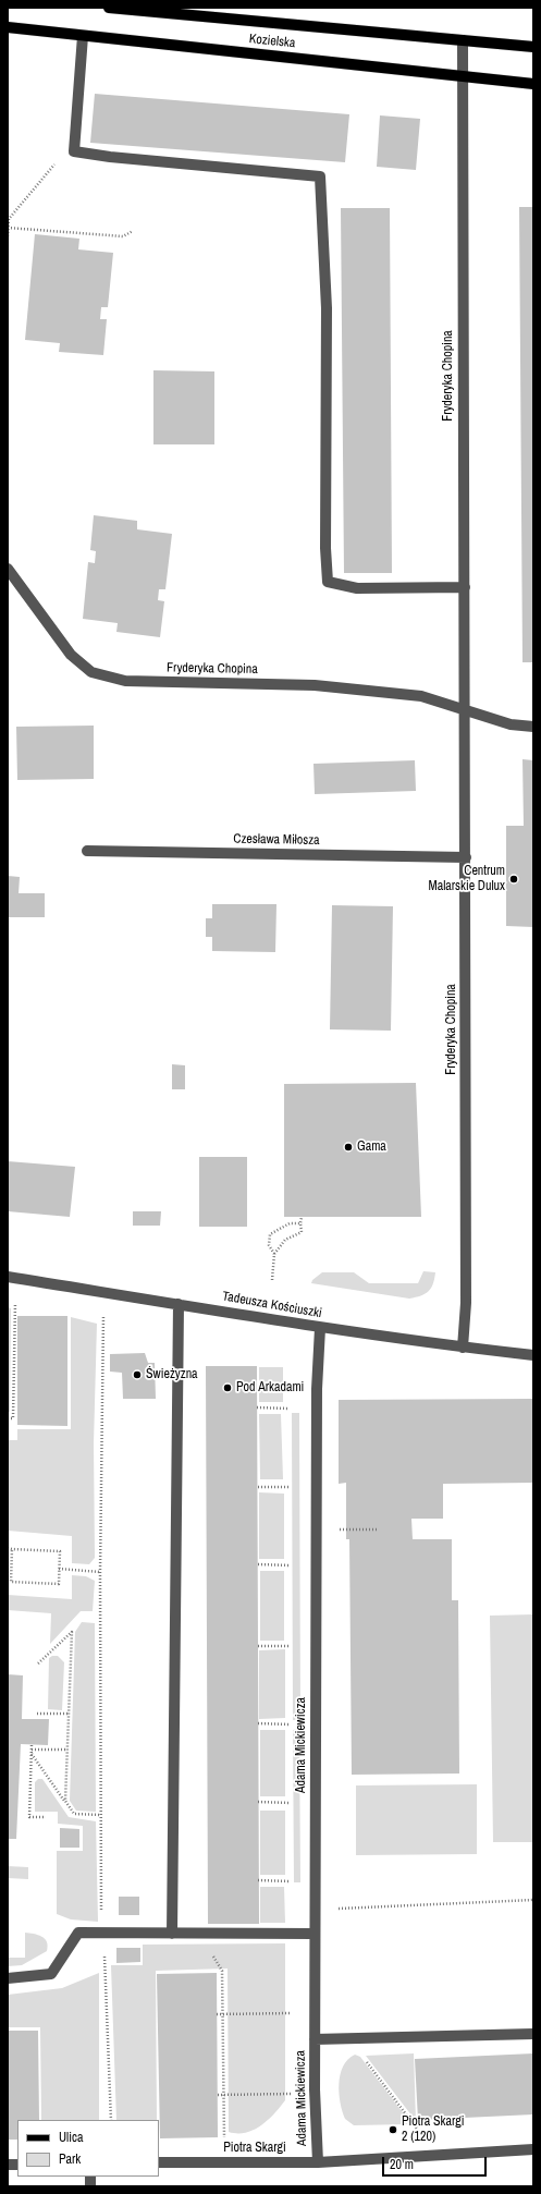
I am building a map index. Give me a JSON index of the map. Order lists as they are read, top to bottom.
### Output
{
  "streets": {
    "main road": ["Kozielska"],
    "street": [
      "Fryderyka Chopina",
      "Czesława Miłosza",
      "Tadeusza Kościuszki",
      "Adama Mickiewicza",
      "Piotra Skargi"
    ]
  },
  "crossings": [
    ["Kozielska", "Fryderyka Chopina"],
    ["Fryderyka Chopina", "Czesława Miłosza"],
    ["Fryderyka Chopina", "Tadeusza Kościuszki"],
    ["Tadeusza Kościuszki", "Adama Mickiewicza"],
    ["Adama Mickiewicza", "Piotra Skargi"]
  ],
  "places": [
    "Centrum Malarskie Dulux",
    "Gama",
    "Świeżyzna",
    "Pod Arkadami",
    "Piotra Skargi 2 (120)"
  ],
  "legend": ["Ulica", "Park"],
  "scale_bar": "20 m"
}
